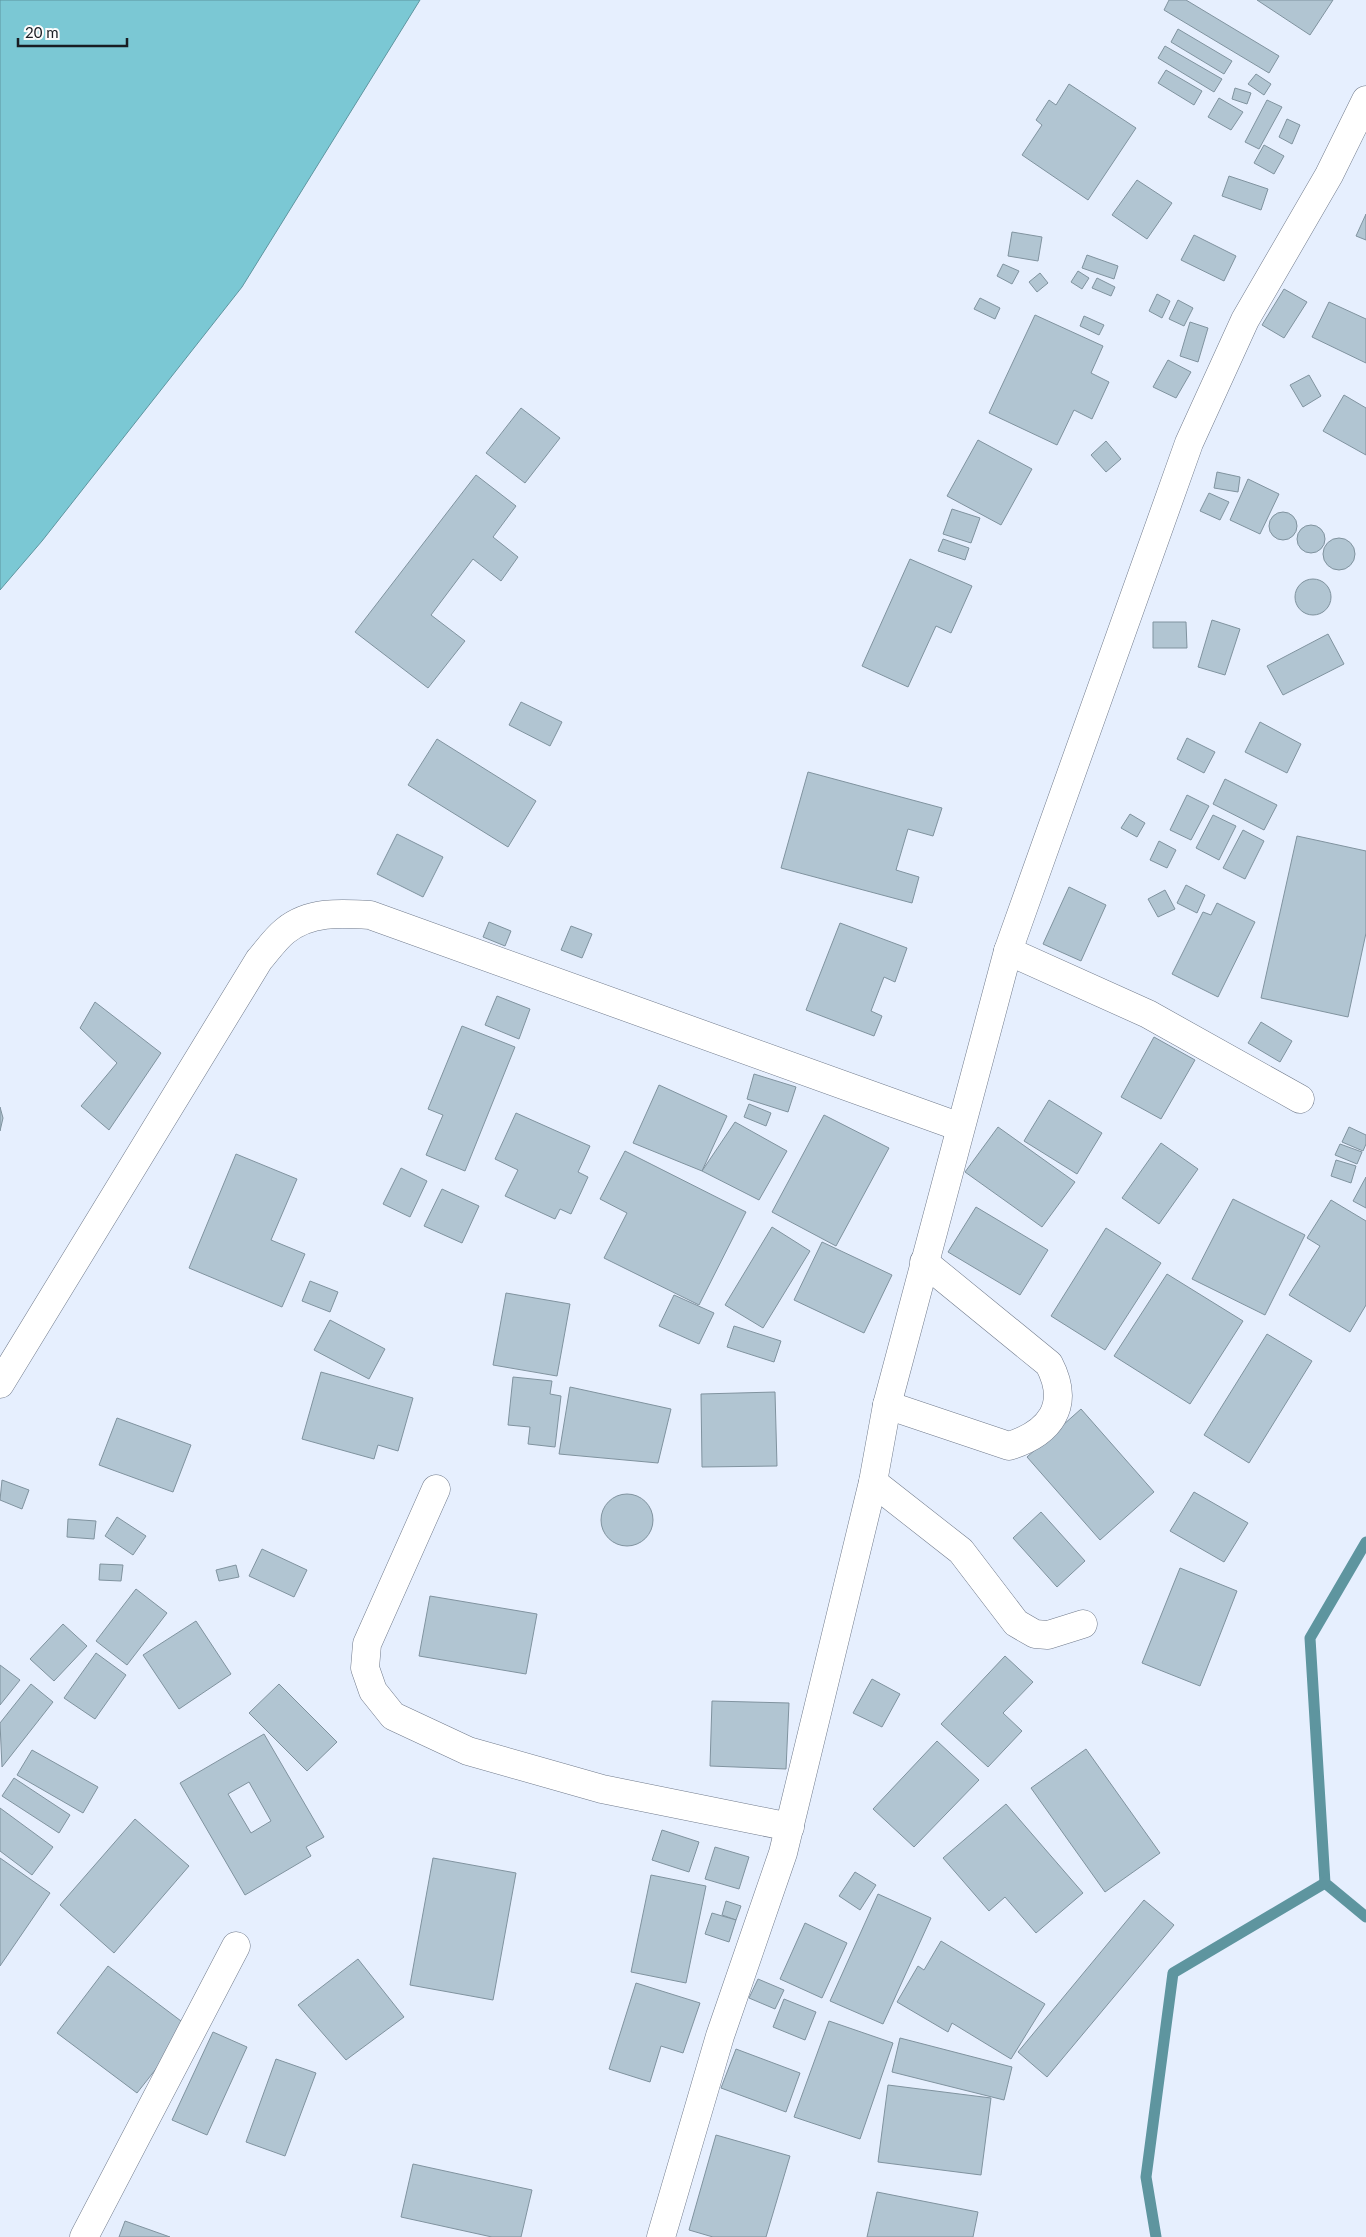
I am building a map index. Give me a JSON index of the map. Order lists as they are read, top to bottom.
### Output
{
  "scale_bar": "20 m"
}
